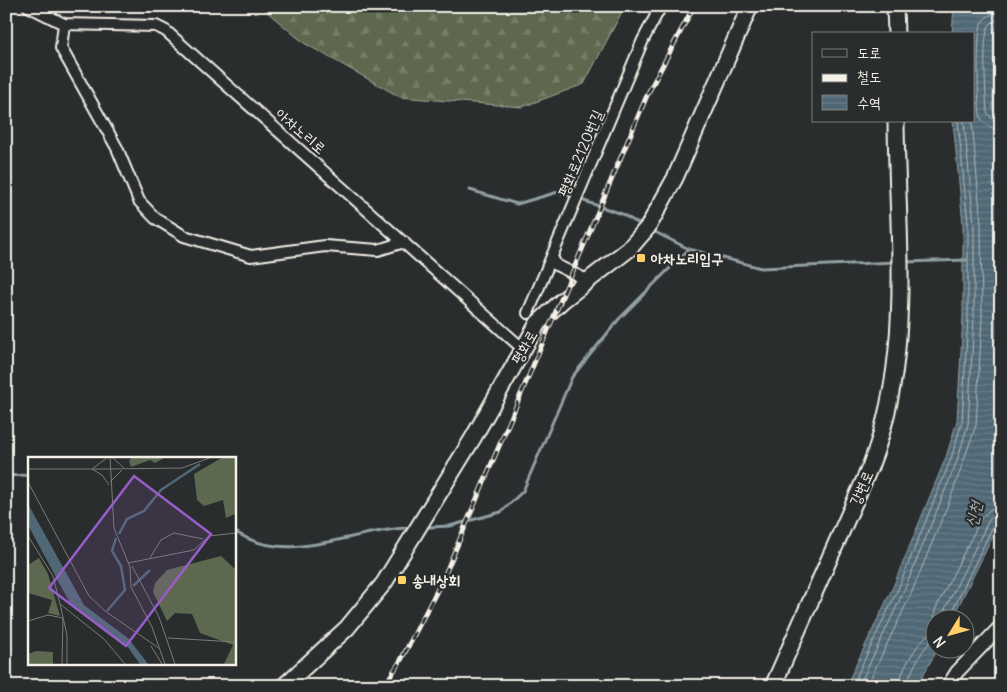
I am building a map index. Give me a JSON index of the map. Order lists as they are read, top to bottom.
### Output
{
  "streets": {
    "main road": ["평화로", "강변로"],
    "street": ["아차노리로", "평화로2120번길"]
  },
  "crossings": [
    ["아차노리로", "평화로"]
  ],
  "water": ["신천"],
  "places": {
    "transit": ["아차노리입구", "송내상회"]
  },
  "legend": ["도로", "철도", "수역"],
  "north": "bottom left"
}
